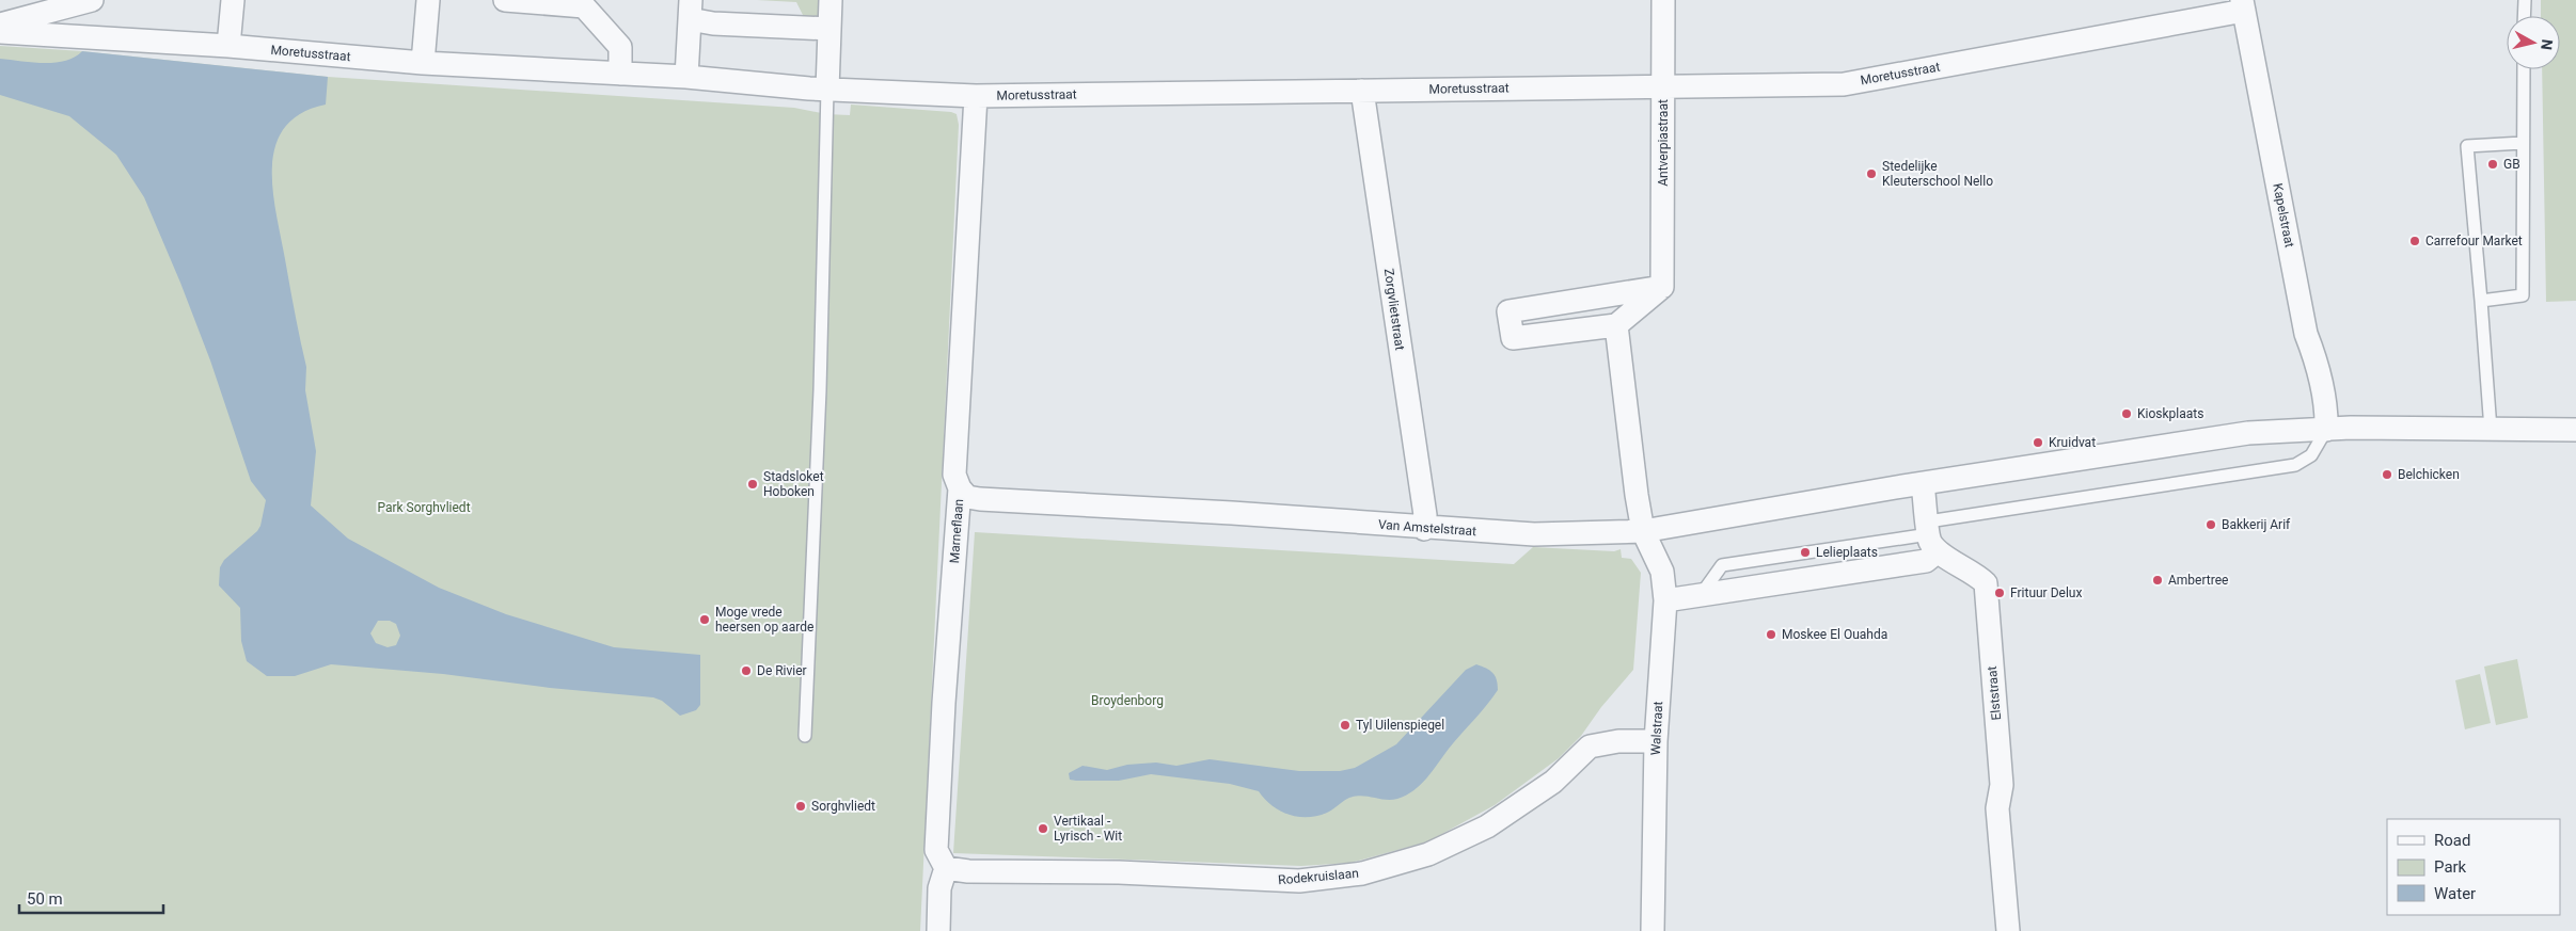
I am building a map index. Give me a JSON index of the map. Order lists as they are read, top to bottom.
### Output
{
  "streets": {
    "street": [
      "Moretusstraat",
      "Antverpiastraat",
      "Kapelstraat",
      "Zorgvlietstraat",
      "Van Amstelstraat",
      "Marneflaan",
      "Elststraat",
      "Walstraat",
      "Rodekruislaan"
    ]
  },
  "crossings": [
    ["Moretusstraat", "Antverpiastraat"],
    ["Moretusstraat", "Kapelstraat"],
    ["Moretusstraat", "Zorgvlietstraat"],
    ["Moretusstraat", "Marneflaan"],
    ["Zorgvlietstraat", "Van Amstelstraat"],
    ["Van Amstelstraat", "Marneflaan"],
    ["Van Amstelstraat", "Walstraat"],
    ["Marneflaan", "Rodekruislaan"],
    ["Walstraat", "Rodekruislaan"]
  ],
  "parks": ["Park Sorghvliedt", "Broydenborg"],
  "places": [
    "GB",
    "Stedelijke Kleuterschool Nello",
    "Carrefour Market",
    "Kioskplaats",
    "Kruidvat",
    "Belchicken",
    "Stadsloket Hoboken",
    "Bakkerij Arif",
    "Lelieplaats",
    "Ambertree",
    "Frituur Delux",
    "Moge vrede heersen op aarde",
    "Moskee El Ouahda",
    "De Rivier",
    "Tyl Uilenspiegel",
    "Sorghvliedt",
    "Vertikaal - Lyrisch - Wit"
  ],
  "legend": ["Road", "Park", "Water"],
  "scale_bar": "50 m",
  "north": "right"
}
